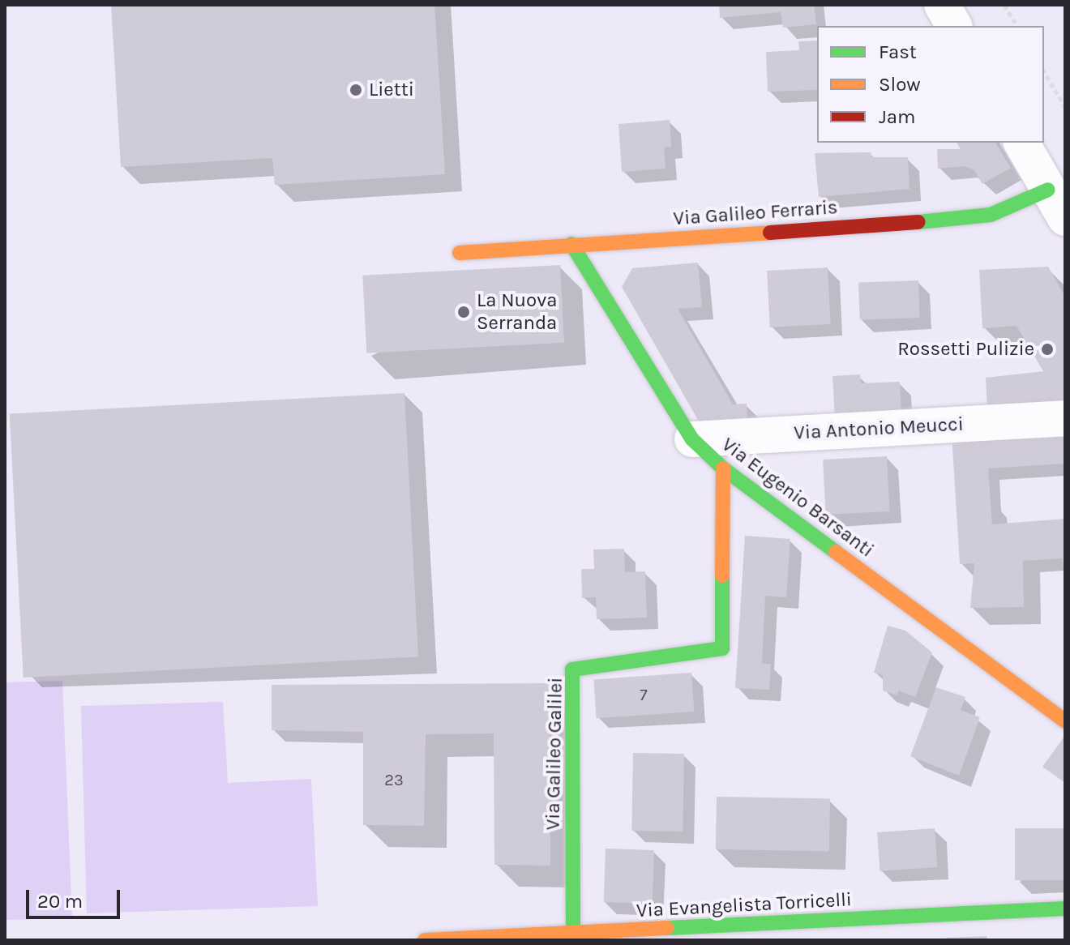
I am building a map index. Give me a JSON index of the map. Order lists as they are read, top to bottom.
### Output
{
  "streets": {
    "street": [
      "Via Galileo Ferraris",
      "Via Antonio Meucci",
      "Via Eugenio Barsanti",
      "Via Galileo Galilei",
      "Via Evangelista Torricelli"
    ]
  },
  "crossings": [
    ["Via Galileo Ferraris", "Via Eugenio Barsanti"],
    ["Via Antonio Meucci", "Via Eugenio Barsanti"],
    ["Via Eugenio Barsanti", "Via Galileo Galilei"],
    ["Via Galileo Galilei", "Via Evangelista Torricelli"]
  ],
  "places": ["Lietti", "La Nuova Serranda", "Rossetti Pulizie"],
  "house_numbers": ["7", "23"],
  "legend": ["Fast", "Slow", "Jam"],
  "scale_bar": "20 m"
}
